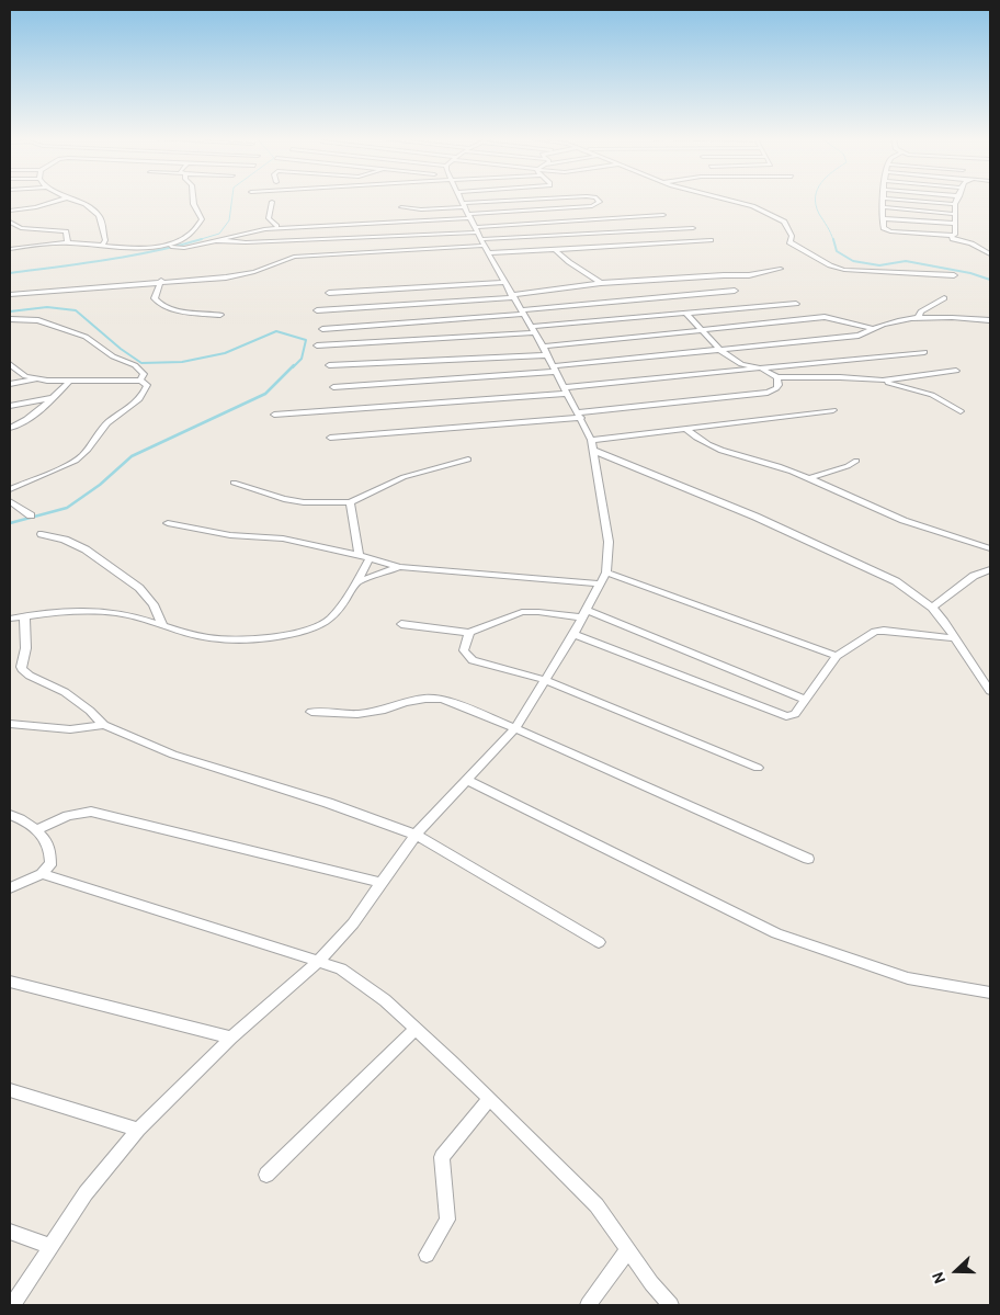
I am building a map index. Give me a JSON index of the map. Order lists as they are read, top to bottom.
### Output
{
  "north": "left"
}
